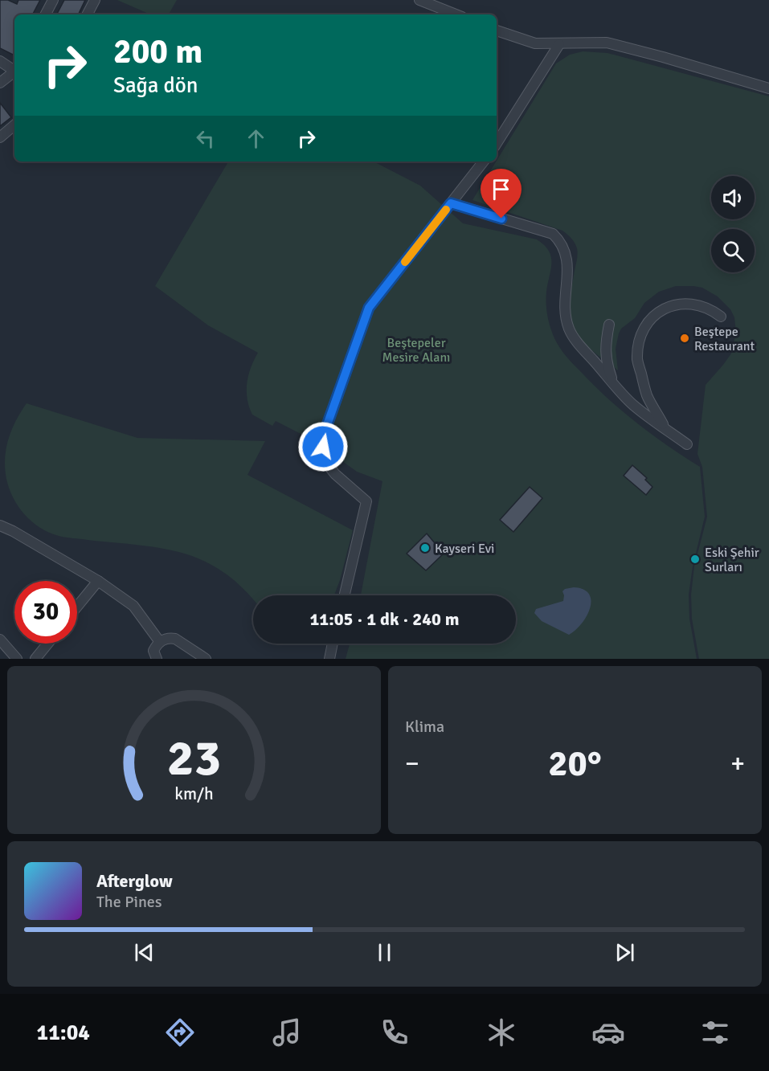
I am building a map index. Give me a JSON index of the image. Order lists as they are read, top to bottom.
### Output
{
  "parks": ["Beştepeler Mesire Alanı"],
  "places": ["Beştepe Restaurant", "Kayseri Evi", "Eski Şehir Surları"],
  "page": {
    "turn": ["200 m", "Sağa dön"],
    "limit": "30",
    "trip": "11:05 · 1 dk · 240 m",
    "tile": "Klima",
    "heat": ["−", "20°", "+"],
    "song": ["Afterglow", "The Pines"],
    "tabs": "11:04",
    "gauge": ["23", "km/h"]
  }
}
